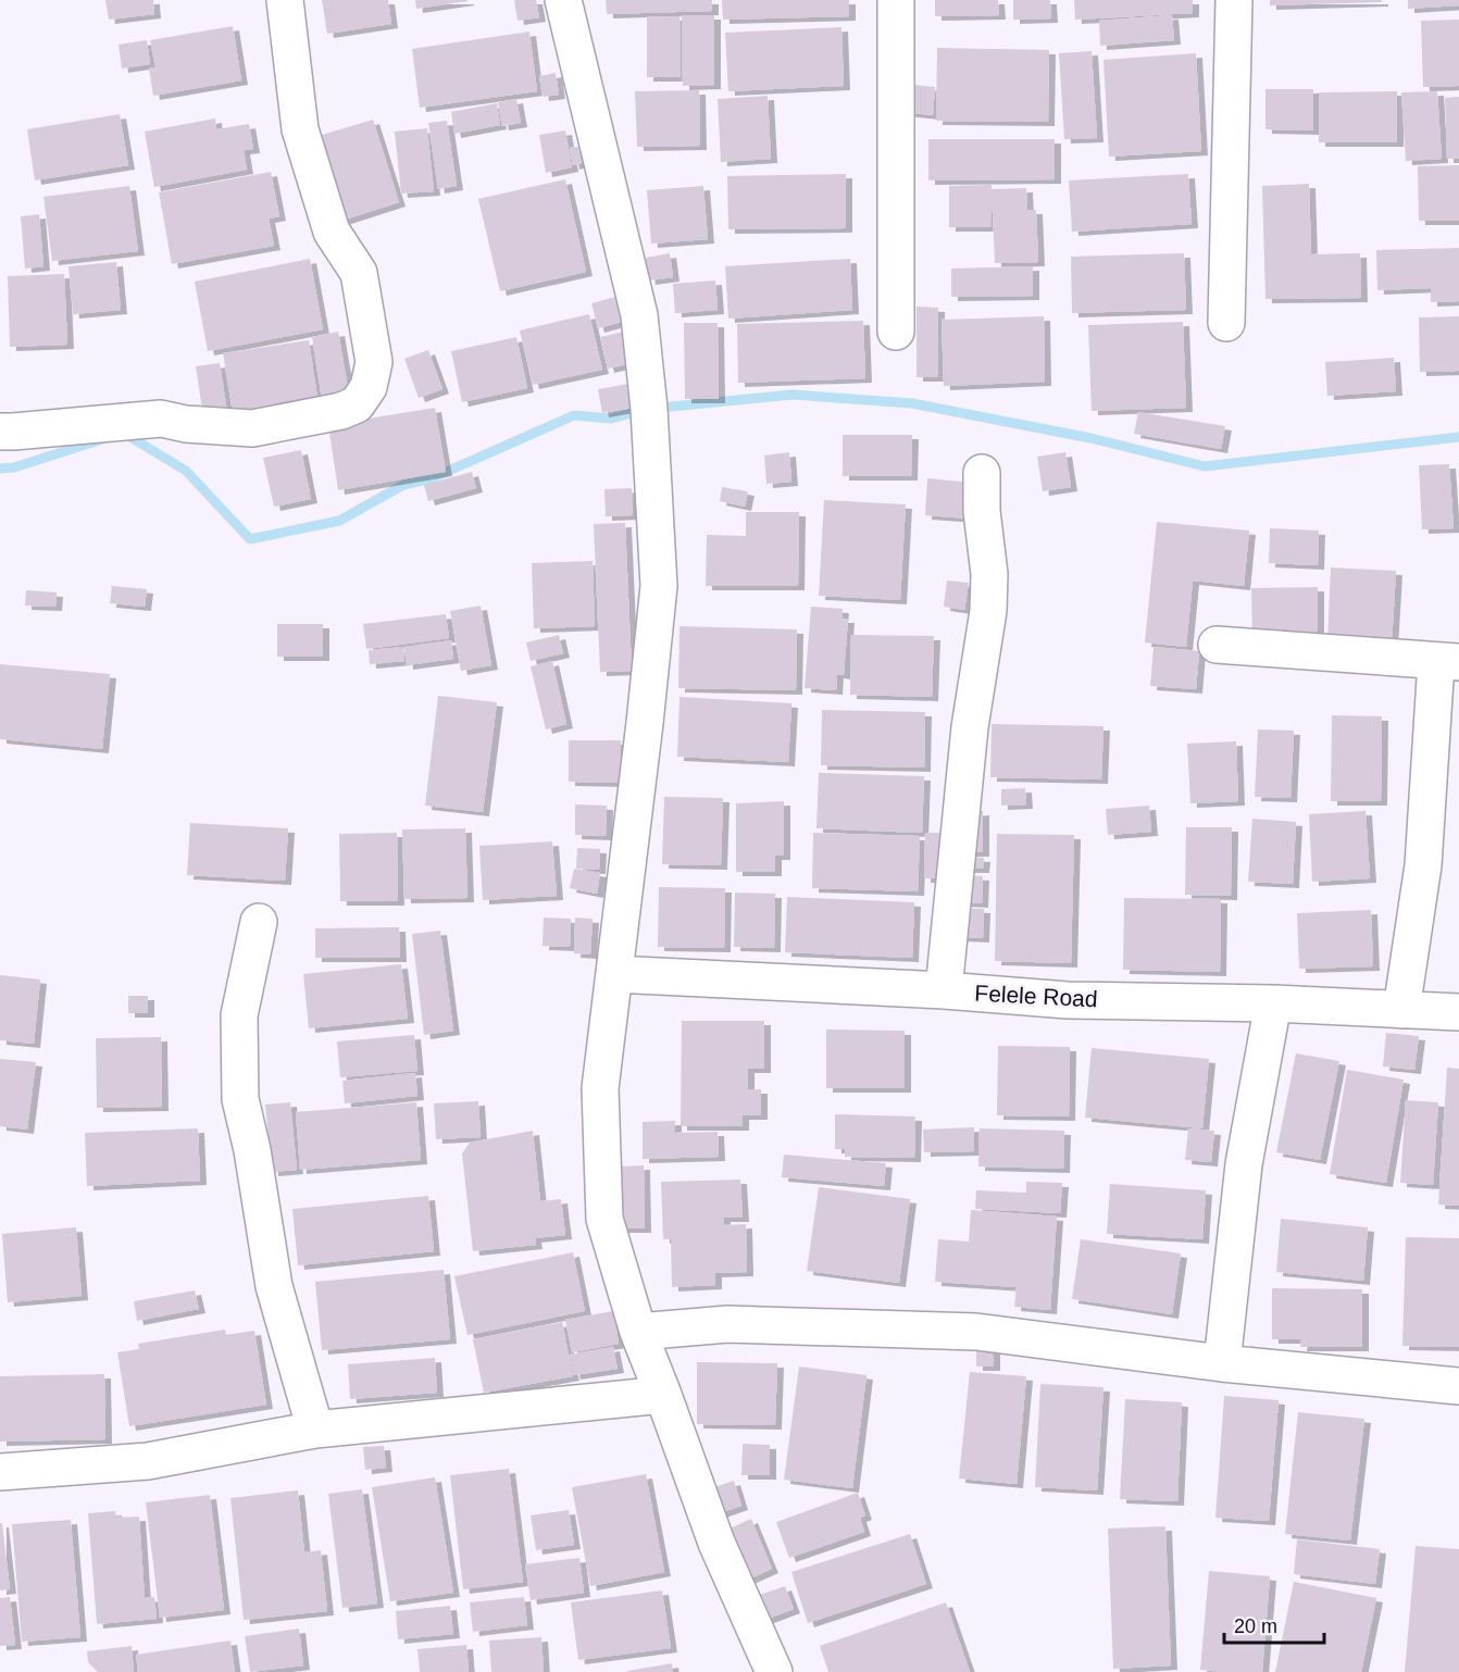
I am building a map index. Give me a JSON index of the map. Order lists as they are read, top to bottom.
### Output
{
  "streets": {
    "street": ["Felele Road"]
  },
  "scale_bar": "20 m"
}
